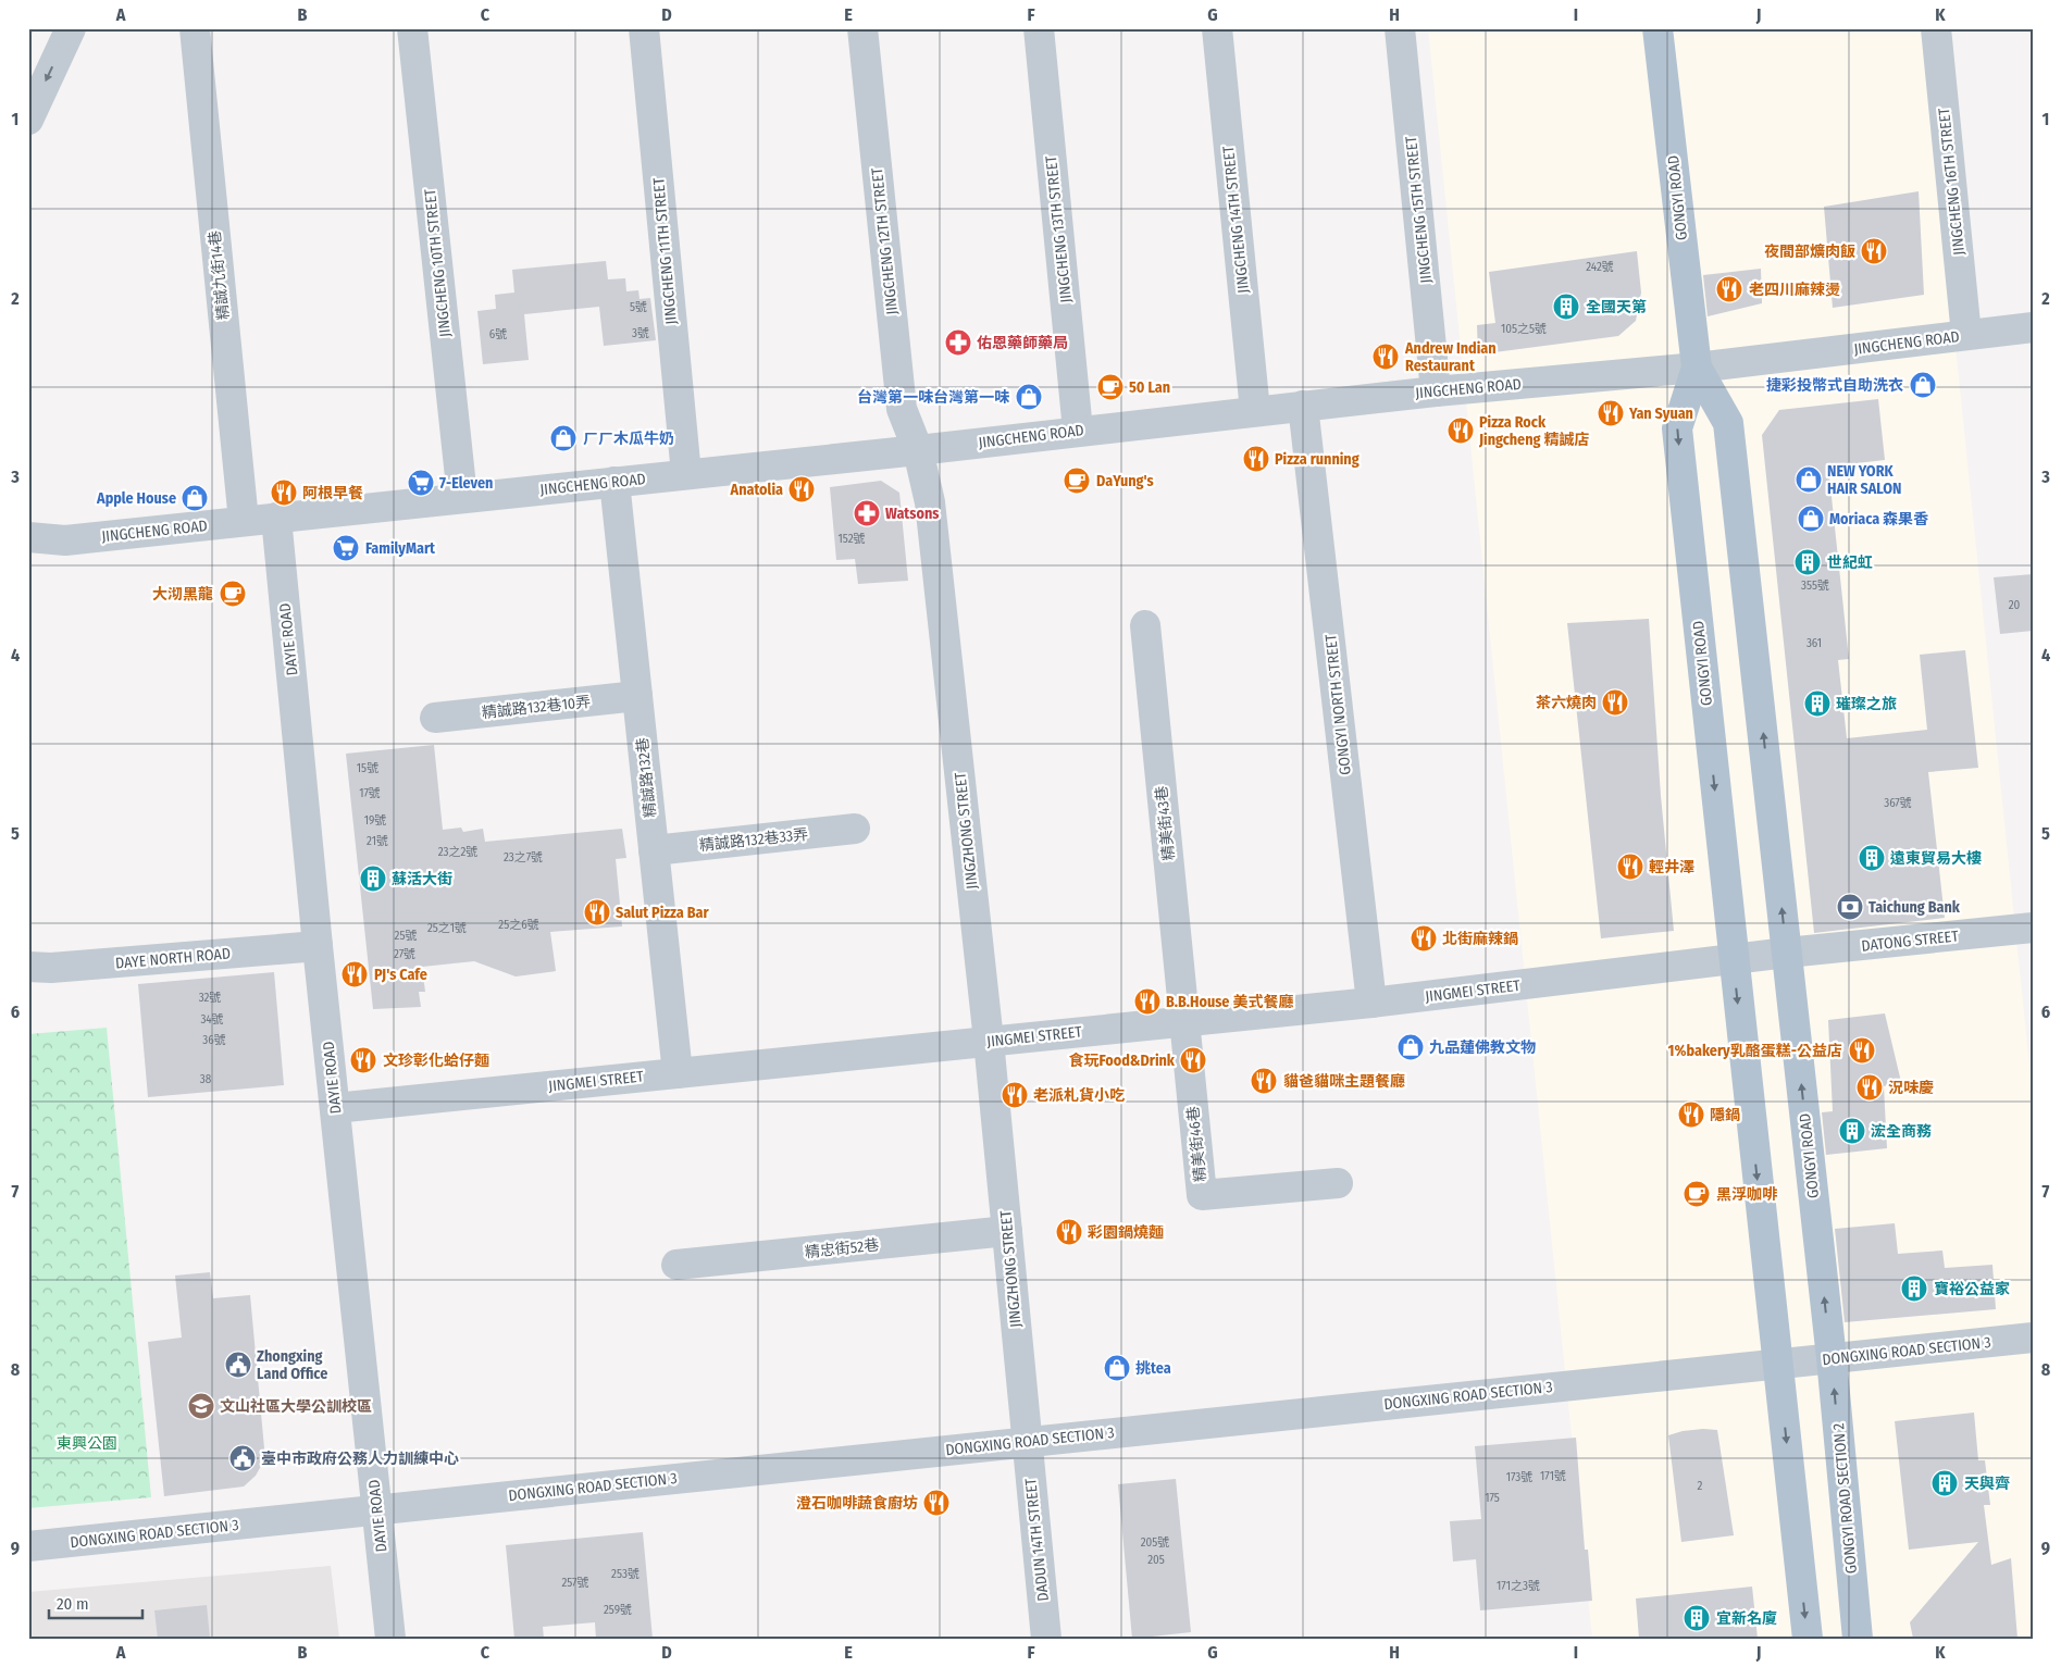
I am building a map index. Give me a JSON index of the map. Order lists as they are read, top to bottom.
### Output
{
  "streets": {
    "main road": ["GONGYI ROAD", "GONGYI ROAD SECTION 2"],
    "street": [
      "JINGCHENG 16TH STREET",
      "JINGCHENG 15TH STREET",
      "JINGCHENG 14TH STREET",
      "JINGCHENG 13TH STREET",
      "JINGCHENG 12TH STREET",
      "JINGCHENG 11TH STREET",
      "JINGCHENG 10TH STREET",
      "精誠九街14巷",
      "JINGCHENG ROAD",
      "DAYIE ROAD",
      "GONGYI NORTH STREET",
      "精誠路132巷10弄",
      "精誠路132巷",
      "精美街43巷",
      "JINGZHONG STREET",
      "精誠路132巷33弄",
      "DATONG STREET",
      "DAYE NORTH ROAD",
      "JINGMEI STREET",
      "精美街46巷",
      "精忠街52巷",
      "DONGXING ROAD SECTION 3",
      "DADUN 14TH STREET"
    ]
  },
  "crossings": [
    ["JINGCHENG 16TH STREET", "JINGCHENG ROAD"],
    ["GONGYI ROAD", "JINGCHENG ROAD"],
    ["GONGYI ROAD", "DATONG STREET"],
    ["GONGYI ROAD", "JINGMEI STREET"],
    ["GONGYI ROAD", "DONGXING ROAD SECTION 3"],
    ["GONGYI ROAD", "GONGYI ROAD SECTION 2"],
    ["JINGCHENG 15TH STREET", "JINGCHENG ROAD"],
    ["JINGCHENG 14TH STREET", "JINGCHENG ROAD"],
    ["JINGCHENG 13TH STREET", "JINGCHENG ROAD"],
    ["JINGCHENG 12TH STREET", "JINGCHENG ROAD"],
    ["JINGCHENG 12TH STREET", "JINGZHONG STREET"],
    ["JINGCHENG 11TH STREET", "JINGCHENG ROAD"],
    ["JINGCHENG 10TH STREET", "JINGCHENG ROAD"],
    ["精誠九街14巷", "JINGCHENG ROAD"],
    ["JINGCHENG ROAD", "DAYIE ROAD"],
    ["JINGCHENG ROAD", "GONGYI NORTH STREET"],
    ["JINGCHENG ROAD", "精誠路132巷"],
    ["JINGCHENG ROAD", "JINGZHONG STREET"],
    ["DAYIE ROAD", "DAYE NORTH ROAD"],
    ["DAYIE ROAD", "JINGMEI STREET"],
    ["DAYIE ROAD", "DONGXING ROAD SECTION 3"],
    ["GONGYI NORTH STREET", "JINGMEI STREET"],
    ["精誠路132巷10弄", "精誠路132巷"],
    ["精誠路132巷", "精誠路132巷33弄"],
    ["精誠路132巷", "JINGMEI STREET"],
    ["精美街43巷", "JINGMEI STREET"],
    ["精美街43巷", "精美街46巷"],
    ["JINGZHONG STREET", "JINGMEI STREET"],
    ["JINGZHONG STREET", "精忠街52巷"],
    ["JINGZHONG STREET", "DONGXING ROAD SECTION 3"],
    ["JINGZHONG STREET", "DADUN 14TH STREET"],
    ["JINGMEI STREET", "精美街46巷"],
    ["DONGXING ROAD SECTION 3", "GONGYI ROAD SECTION 2"],
    ["DONGXING ROAD SECTION 3", "DADUN 14TH STREET"]
  ],
  "parks": ["東興公園"],
  "places": {
    "restaurant": [
      "夜間部爌肉飯",
      "老四川麻辣燙",
      "Andrew Indian Restaurant",
      "Yan Syuan",
      "Pizza Rock Jingcheng 精誠店",
      "Pizza running",
      "Anatolia",
      "阿根早餐",
      "茶六燒肉",
      "輕井澤",
      "Salut Pizza Bar",
      "北街麻辣鍋",
      "PJ's Cafe",
      "B.B.House 美式餐廳",
      "1%bakery乳酪蛋糕-公益店",
      "文珍彰化蛤仔麵",
      "食玩Food&Drink",
      "貓爸貓咪主題餐廳",
      "況味慶",
      "老派札貨小吃",
      "隱鍋",
      "彩園鍋燒麵",
      "澄石咖啡蔬食廚坊"
    ],
    "building": [
      "全國天第",
      "世紀虹",
      "璀璨之旅",
      "遠東貿易大樓",
      "蘇活大街",
      "浤全商務",
      "寶裕公益家",
      "天與齊",
      "宜新名廈"
    ],
    "pharmacy": ["佑恩藥師藥局", "Watsons"],
    "shop": [
      "捷彩投幣式自助洗衣",
      "台灣第一味台灣第一味",
      "ㄏㄏ木瓜牛奶",
      "NEW YORK HAIR SALON",
      "Apple House",
      "Moriaca 森果香",
      "九品蓮佛教文物",
      "挑tea"
    ],
    "cafe": [
      "50 Lan",
      "DaYung's",
      "大沏黑龍",
      "黑浮咖啡"
    ],
    "supermarket": ["7-Eleven", "FamilyMart"],
    "bank": ["Taichung Bank"],
    "public building": ["Zhongxing Land Office", "臺中市政府公務人力訓練中心"],
    "school or university": ["文山社區大學公訓校區"]
  },
  "house_numbers": [
    "242號",
    "5號",
    "105之5號",
    "3號",
    "6號",
    "152號",
    "355號",
    "20",
    "361",
    "15號",
    "17號",
    "367號",
    "19號",
    "21號",
    "23之2號",
    "23之7號",
    "25之6號",
    "25之1號",
    "25號",
    "27號",
    "32號",
    "34號",
    "36號",
    "38",
    "171號",
    "173號",
    "2",
    "175",
    "205號",
    "205",
    "253號",
    "257號",
    "171之3號",
    "259號"
  ],
  "scale_bar": "20 m",
  "grid": {
    "columns": [
      "A",
      "B",
      "C",
      "D",
      "E",
      "F",
      "G",
      "H",
      "I",
      "J",
      "K"
    ],
    "rows": [
      "1",
      "2",
      "3",
      "4",
      "5",
      "6",
      "7",
      "8",
      "9"
    ]
  }
}
